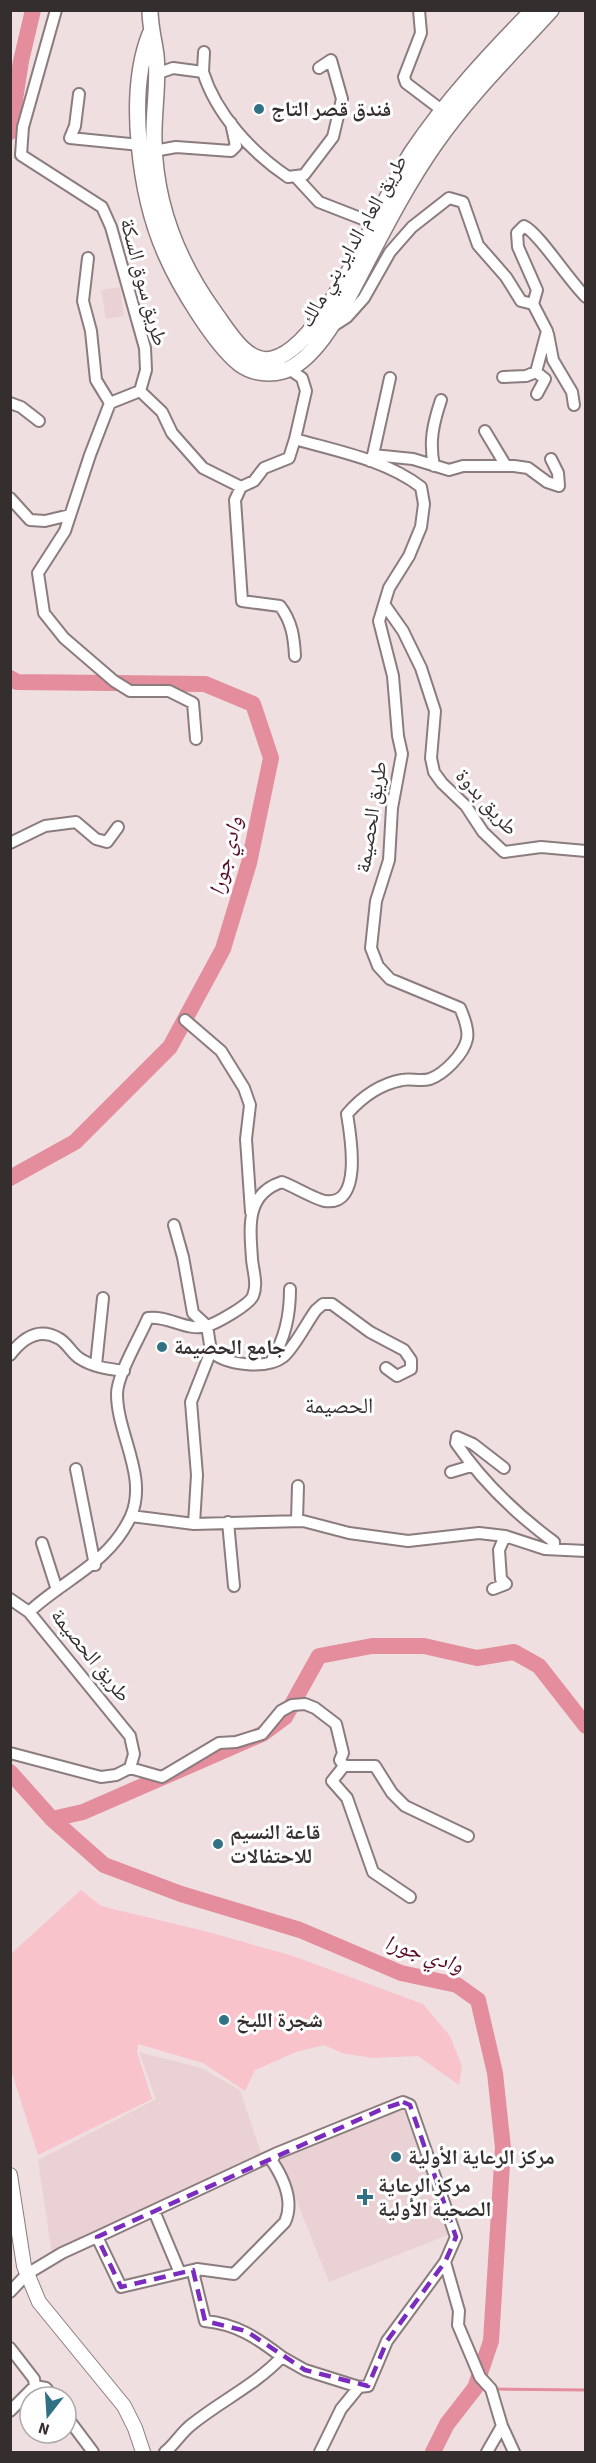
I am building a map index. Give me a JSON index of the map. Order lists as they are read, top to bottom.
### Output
{
  "streets": {
    "highway": ["طريق العام الداير بني مالك"],
    "street": ["طريق سوق السكة", "طريق بدوة", "طريق الحصيمة"]
  },
  "crossings": [
    ["طريق بدوة", "طريق الحصيمة"]
  ],
  "districts": ["الحصيمة"],
  "water": ["وادي جورا"],
  "places": {
    "other": [
      "فندق قصر التاج",
      "جامع الحصيمة",
      "قاعة النسيم للاحتفالات",
      "شجرة اللبخ",
      "مركز الرعاية الأولية"
    ],
    "health": ["مركز الرعاية الصحية الأولية"]
  },
  "north": "bottom"
}
